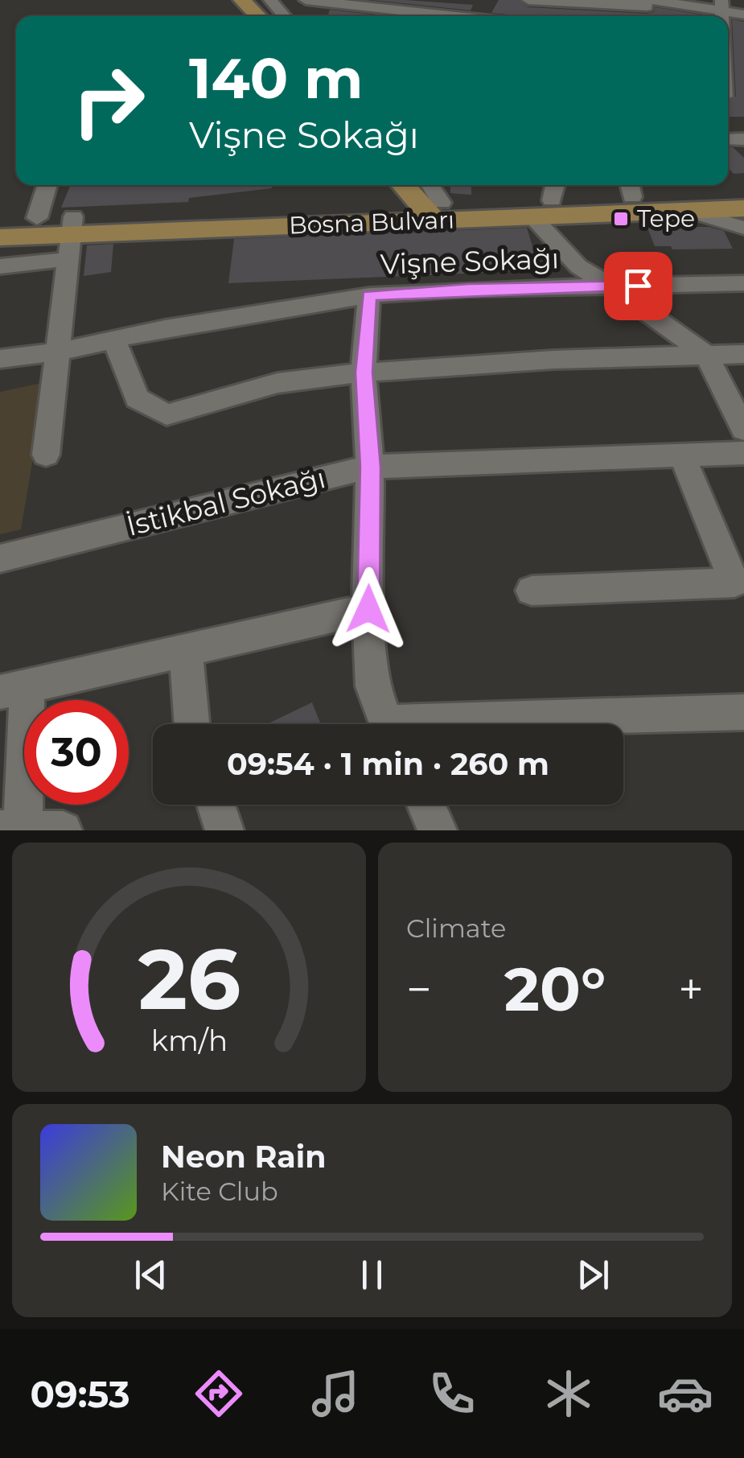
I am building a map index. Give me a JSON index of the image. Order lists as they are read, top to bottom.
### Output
{
  "streets": {
    "main road": ["Bosna Bulvarı"],
    "street": ["Vişne Sokağı", "İstikbal Sokağı"]
  },
  "places": {
    "transit": ["Tepe"]
  },
  "page": {
    "turn": ["140 m", "Vişne Sokağı"],
    "limit": "30",
    "trip": "09:54 · 1 min · 260 m",
    "tile": "Climate",
    "heat": ["−", "20°", "+"],
    "song": ["Neon Rain", "Kite Club"],
    "tabs": "09:53",
    "gauge": ["26", "km/h"]
  }
}
